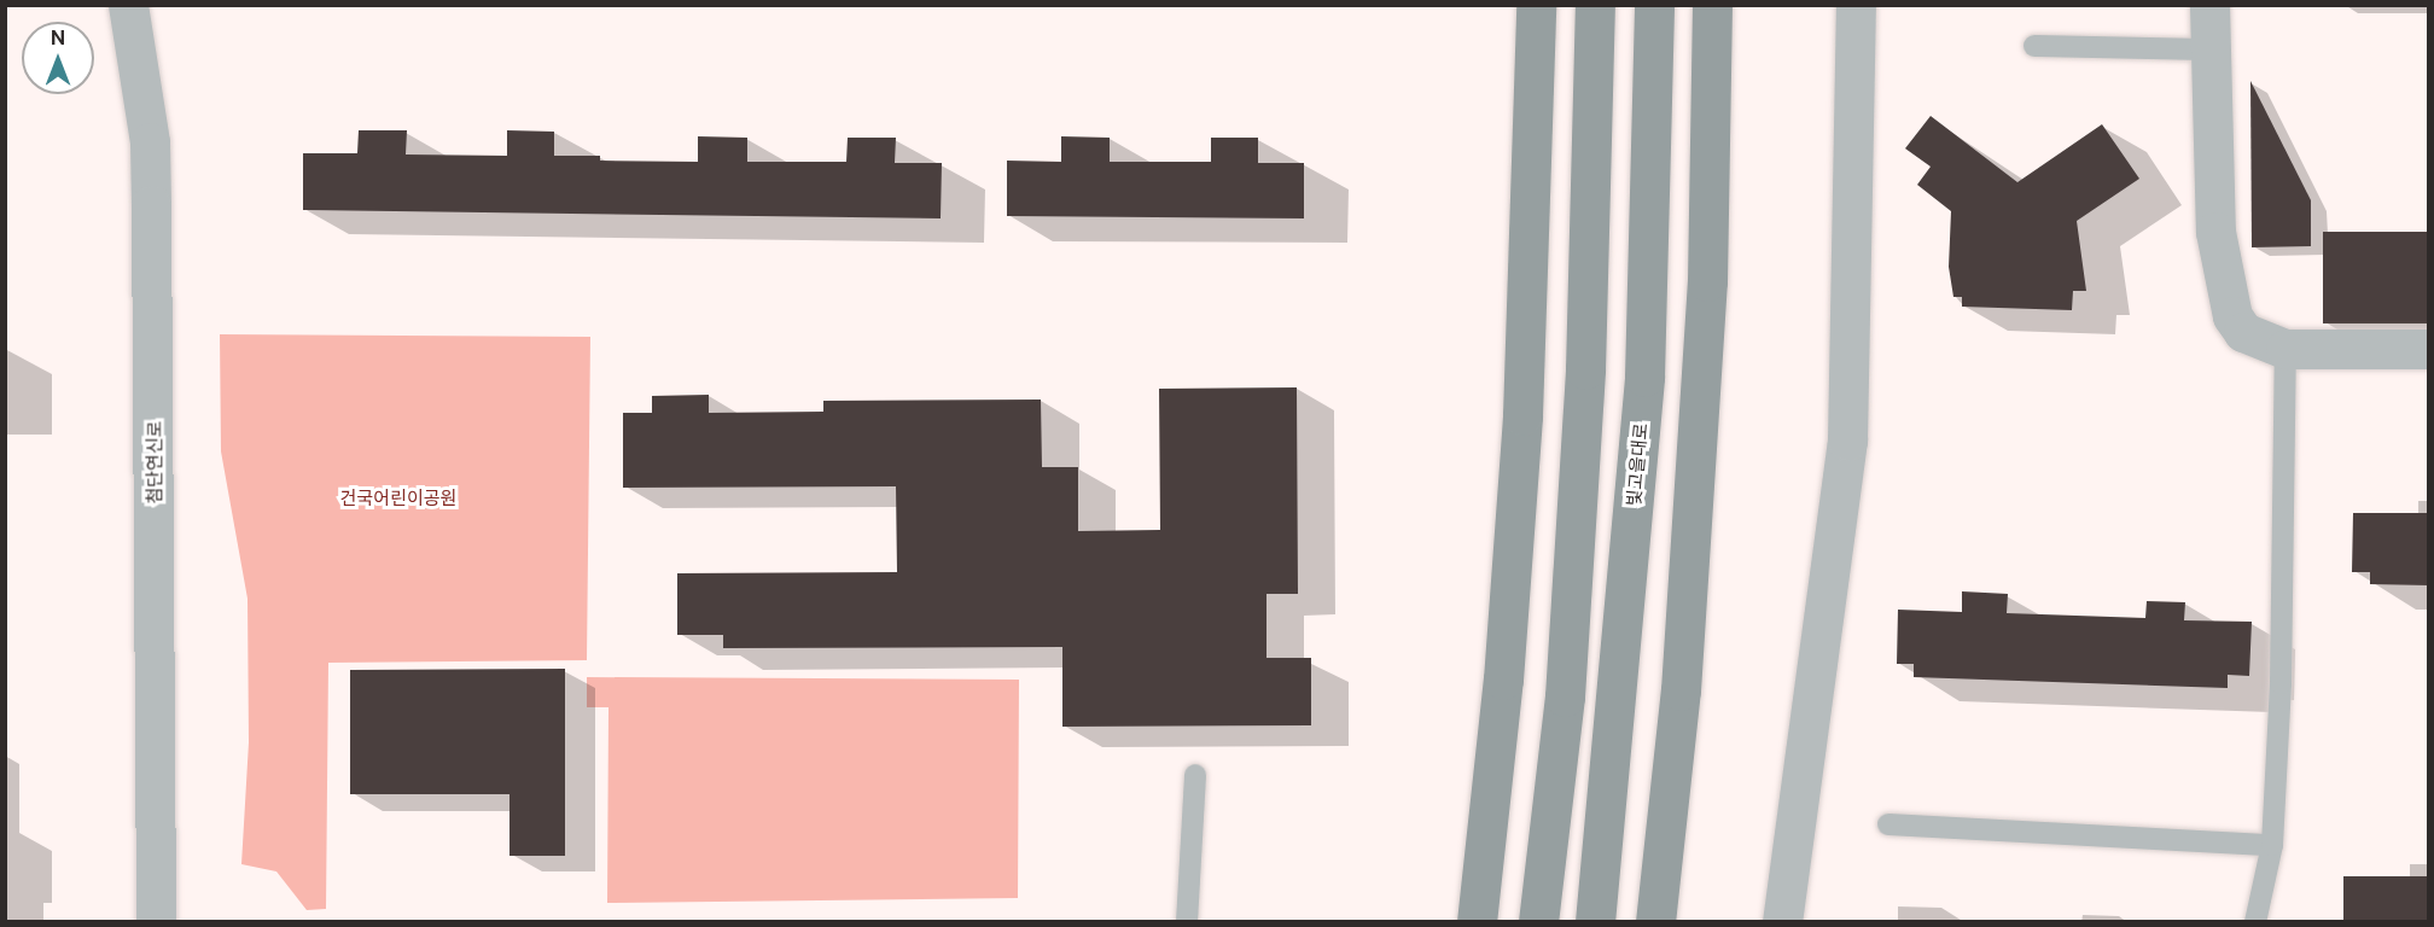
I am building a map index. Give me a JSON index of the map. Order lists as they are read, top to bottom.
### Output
{
  "streets": {
    "main road": ["빛고을대로"],
    "street": ["첨단연신로"]
  },
  "parks": ["건국어린이공원"],
  "north": "top"
}
